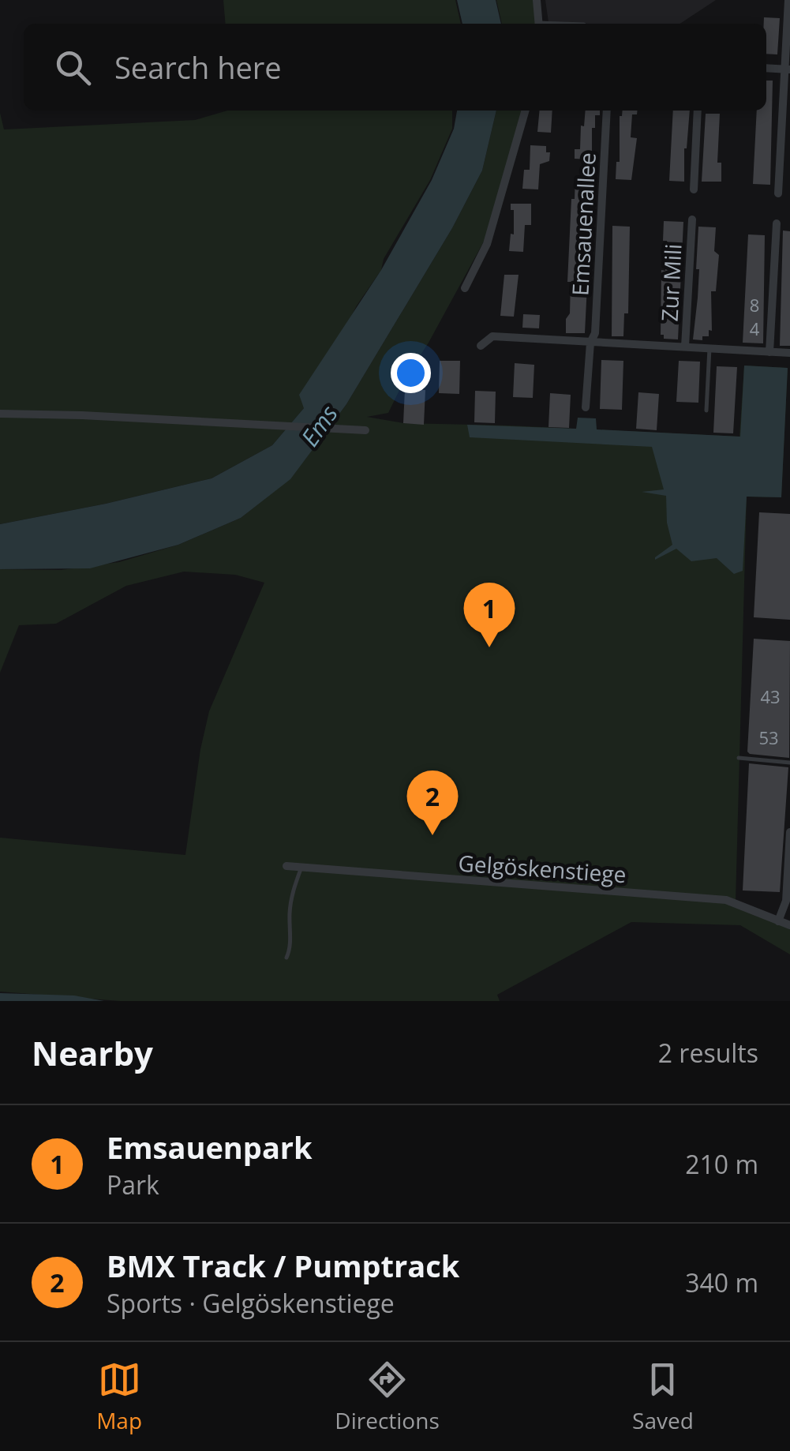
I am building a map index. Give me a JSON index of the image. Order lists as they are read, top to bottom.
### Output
{
  "streets": {
    "street": ["Emsauenallee", "Zur Mili", "Gelgöskenstiege"]
  },
  "water": ["Ems"],
  "house_numbers": [
    "8",
    "4",
    "43",
    "53"
  ],
  "page": {
    "search": "Search here",
    "pins": ["1", "2"],
    "heading": ["Nearby", "2 results"],
    "list": [
      {
        "mark": "1",
        "name": "Emsauenpark",
        "note": "Park",
        "value": "210 m"
      },
      {
        "mark": "2",
        "name": "BMX Track / Pumptrack",
        "note": "Sports · Gelgöskenstiege",
        "value": "340 m"
      }
    ],
    "nav": ["Map", "Directions", "Saved"]
  }
}
